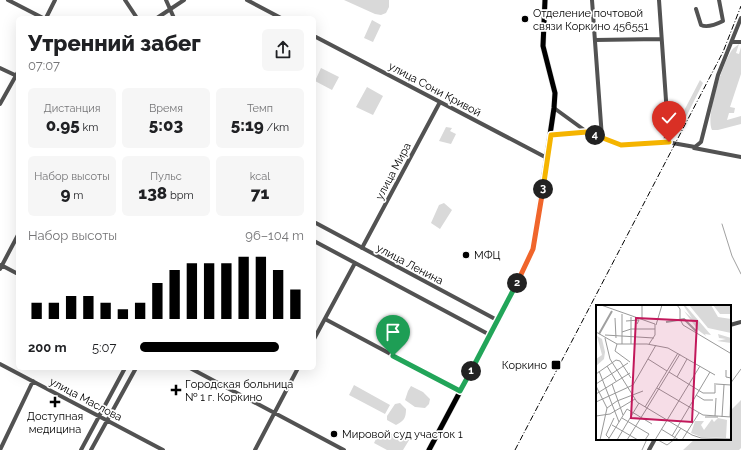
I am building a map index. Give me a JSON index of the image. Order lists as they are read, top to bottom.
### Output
{
  "streets": {
    "street": [
      "улица Сони Кривой",
      "улица Мира",
      "улица Ленина",
      "улица Маслова"
    ]
  },
  "crossings": [
    ["улица Сони Кривой", "улица Мира"],
    ["улица Мира", "улица Ленина"]
  ],
  "places": {
    "other": ["Отделение почтовой связи Коркино 456551", "МФЦ", "Мировой суд участок 1"],
    "transit": ["Коркино"],
    "health": ["Городская больница № 1 г. Коркино", "Доступная медицина"]
  },
  "page": {
    "heading": ["Утренний забег", "07:07"],
    "stats": [
      ["Дистанция", "0.95 km"],
      ["Время", "5:03"],
      ["Темп", "5:19 /km"],
      ["Набор высоты", "9 m"],
      ["Пульс", "138 bpm"],
      ["kcal", "71"]
    ],
    "pins": [
      "4",
      "3",
      "2",
      "1"
    ],
    "chart": ["Набор высоты", "96–104 m"],
    "list": [
      {
        "name": "200 m",
        "note": "5:07"
      }
    ]
  }
}
